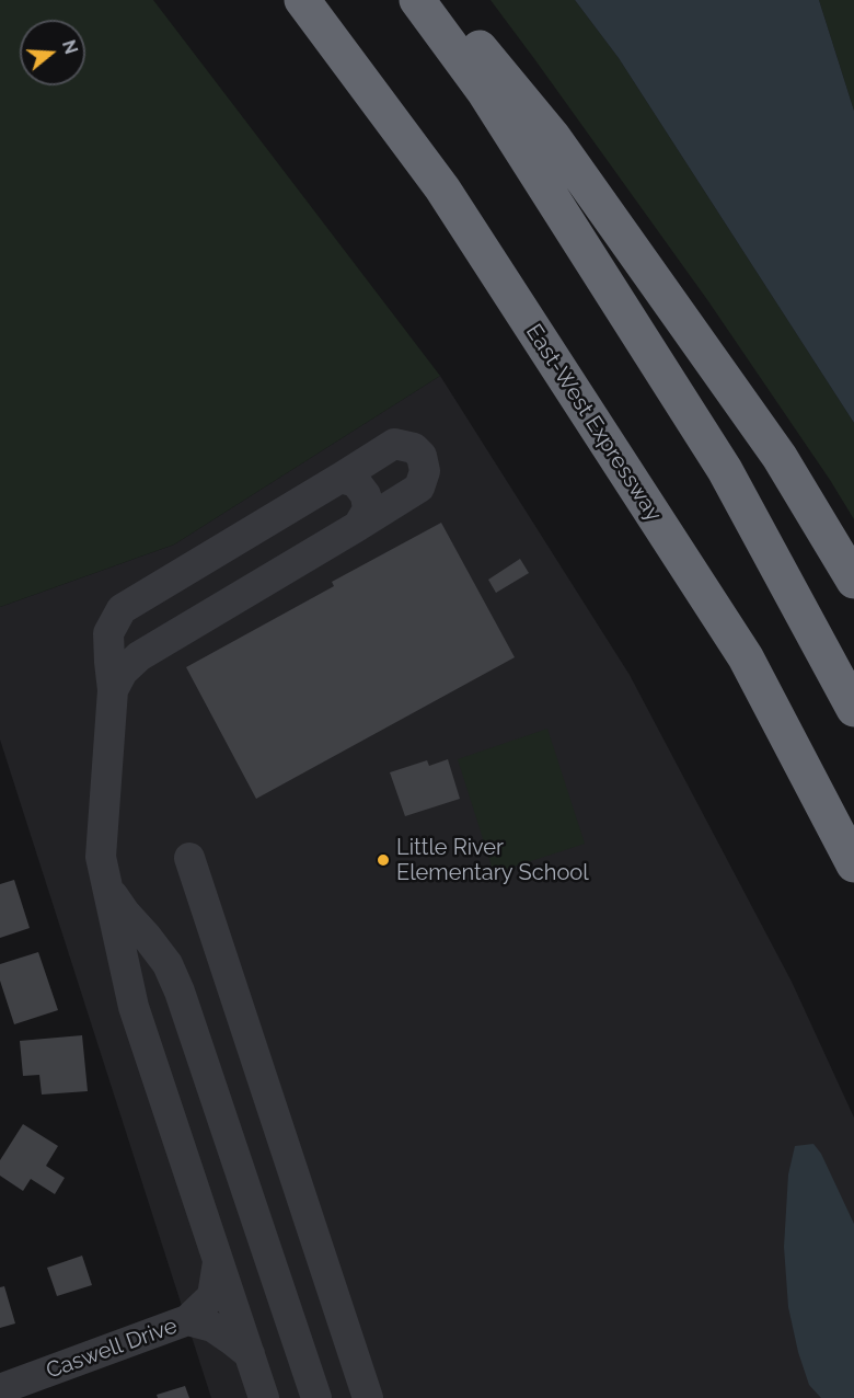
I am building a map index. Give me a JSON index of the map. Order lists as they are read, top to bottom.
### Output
{
  "streets": {
    "highway": ["East-West Expressway"],
    "street": ["Caswell Drive"]
  },
  "places": ["Little River Elementary School"],
  "north": "right"
}
